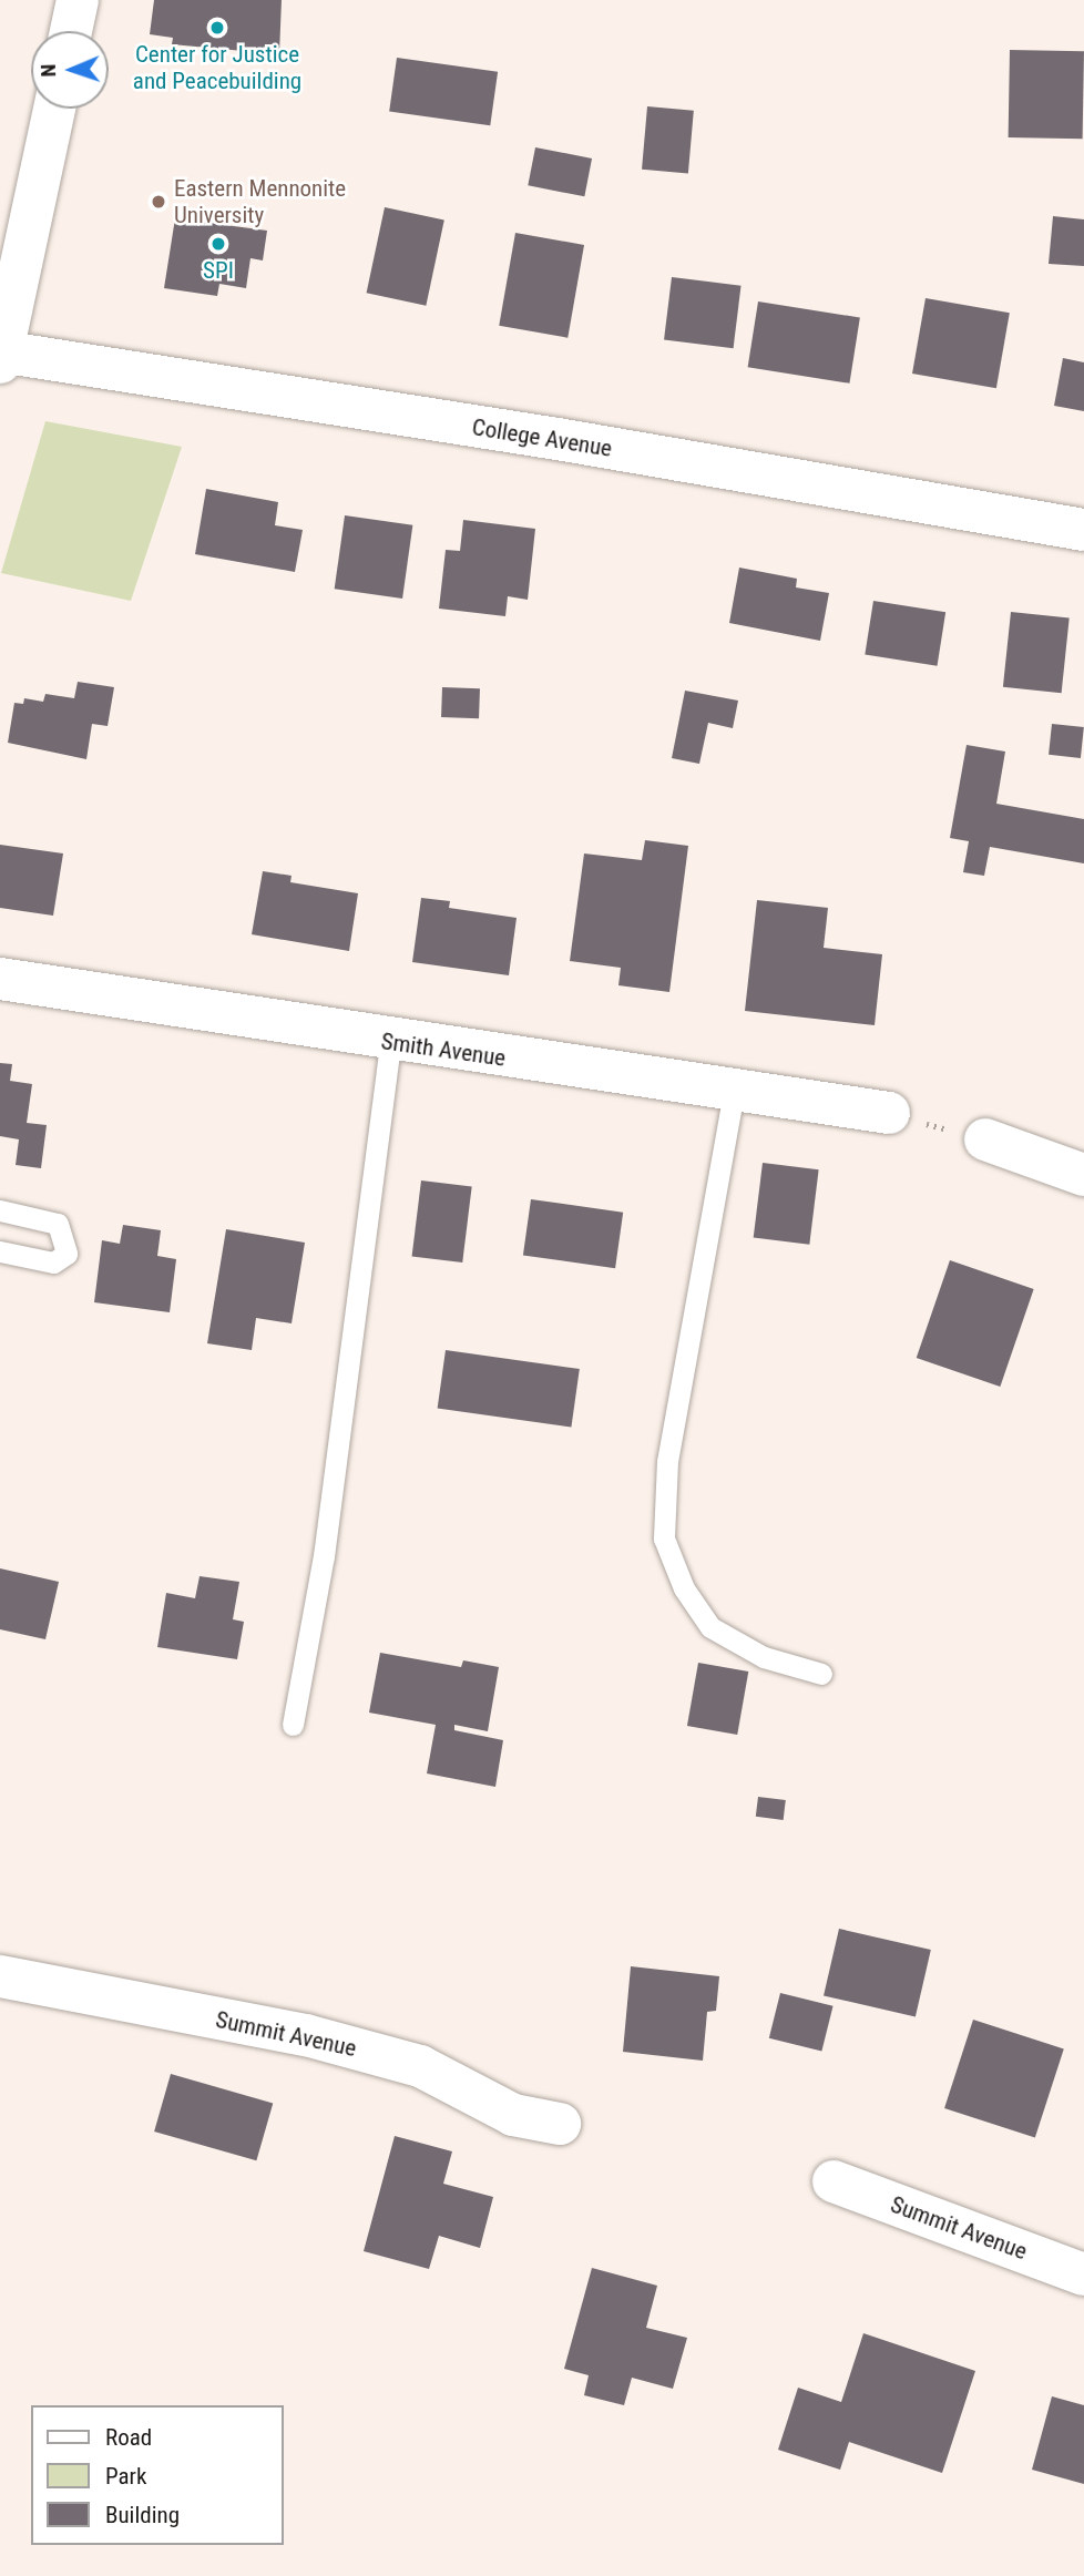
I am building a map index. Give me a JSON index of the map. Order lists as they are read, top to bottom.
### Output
{
  "streets": {
    "street": ["College Avenue", "Smith Avenue", "Summit Avenue"]
  },
  "places": ["Center for Justice and Peacebuilding", "Eastern Mennonite University", "SPI"],
  "legend": ["Road", "Park", "Building"],
  "north": "left"
}
